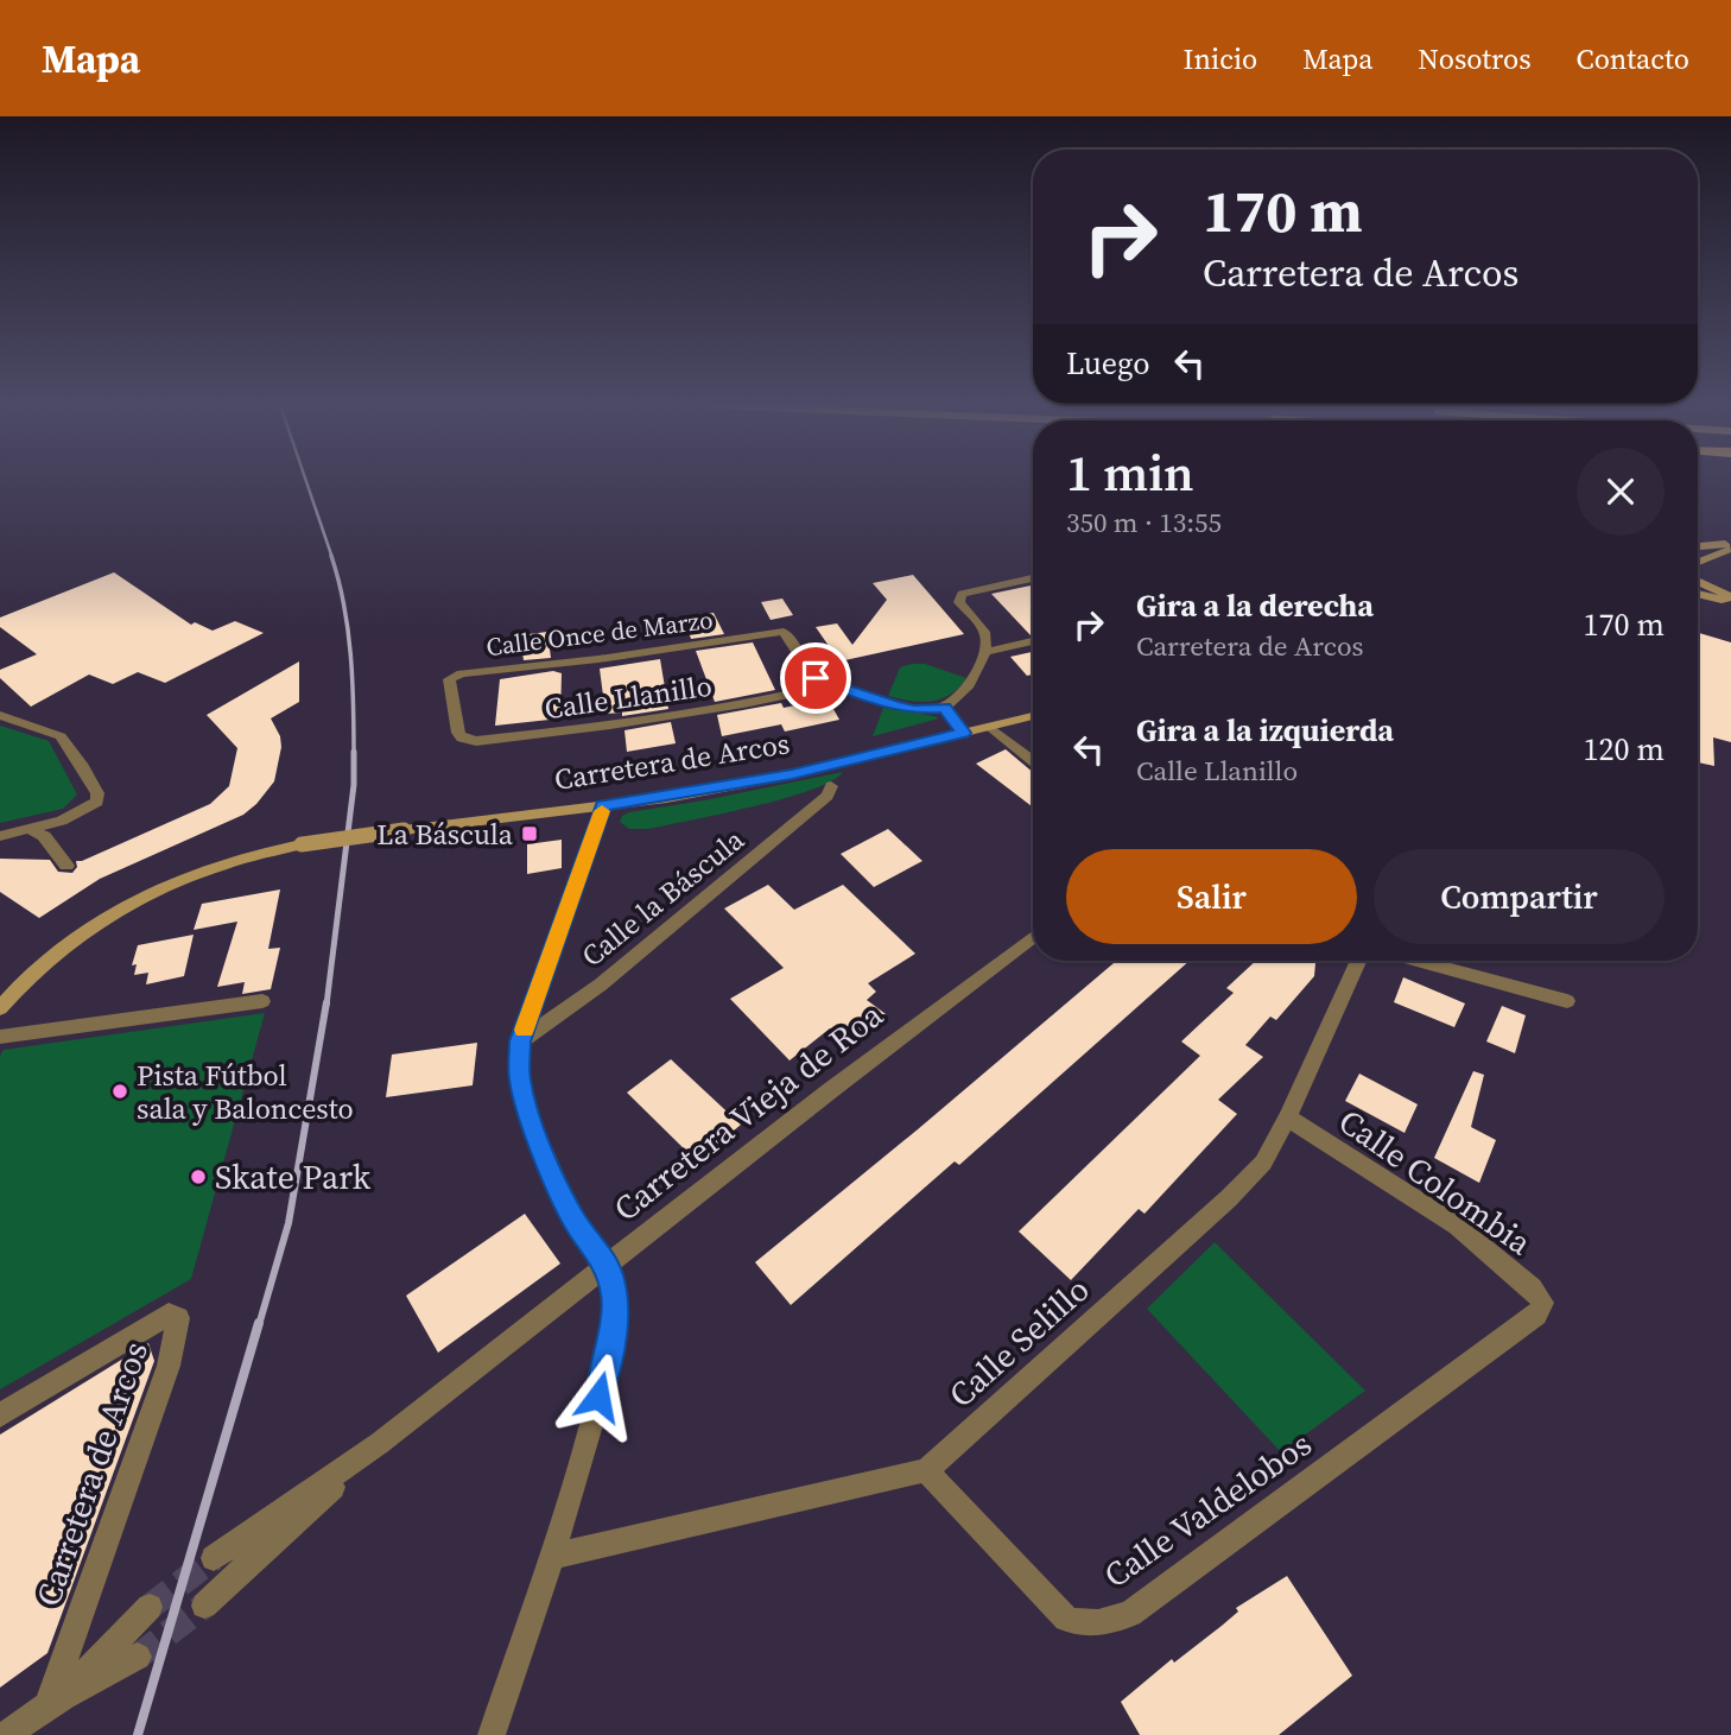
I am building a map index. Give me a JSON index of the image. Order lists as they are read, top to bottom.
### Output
{
  "streets": {
    "street": [
      "Calle Once de Marzo",
      "Calle Llanillo",
      "Carretera de Arcos",
      "Calle la Báscula",
      "Carretera Vieja de Roa",
      "Calle Colombia",
      "Calle Selillo",
      "Calle Valdelobos"
    ]
  },
  "crossings": [
    ["Calle Once de Marzo", "Calle Llanillo"],
    ["Calle Colombia", "Calle Selillo"],
    ["Calle Colombia", "Calle Valdelobos"],
    ["Calle Selillo", "Calle Valdelobos"]
  ],
  "places": {
    "transit": ["La Báscula"],
    "other": ["Pista Fútbol sala y Baloncesto", "Skate Park"]
  },
  "page": {
    "header": "Mapa",
    "nav": [
      "Inicio",
      "Mapa",
      "Nosotros",
      "Contacto"
    ],
    "turn": ["170 m", "Carretera de Arcos"],
    "then": "Luego",
    "heading": ["1 min", "350 m · 13:55"],
    "list": [
      {
        "name": "Gira a la derecha",
        "note": "Carretera de Arcos",
        "value": "170 m"
      },
      {
        "name": "Gira a la izquierda",
        "note": "Calle Llanillo",
        "value": "120 m"
      }
    ],
    "buttons": ["Salir", "Compartir"]
  }
}
